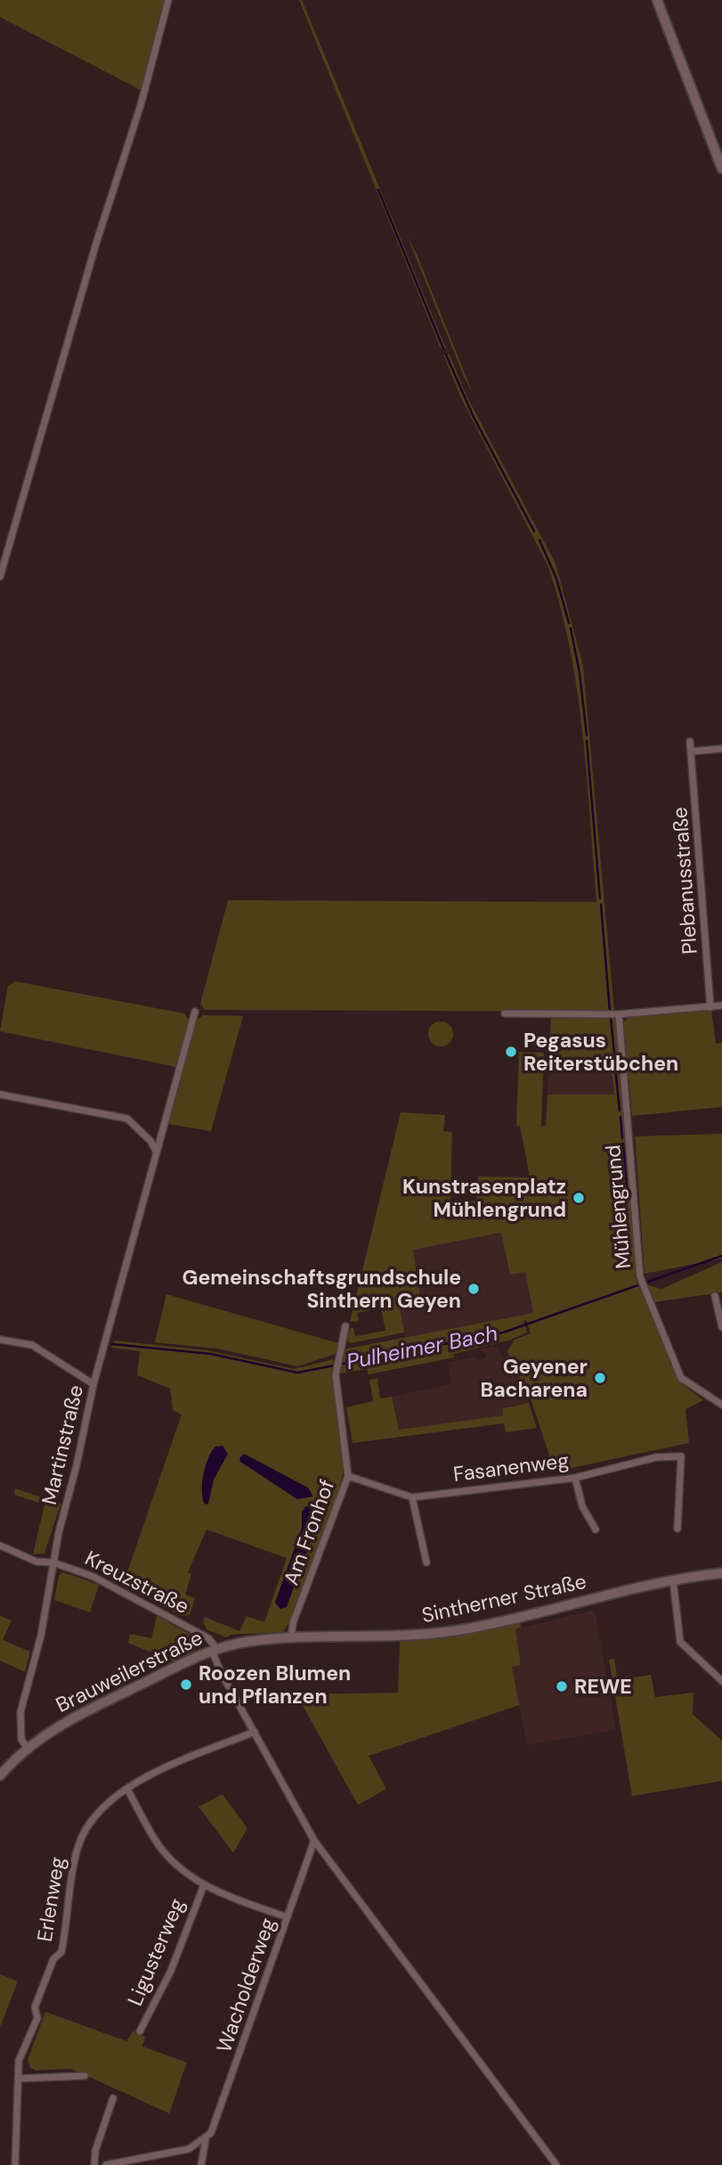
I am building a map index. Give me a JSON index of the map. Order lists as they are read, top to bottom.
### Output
{
  "streets": {
    "street": [
      "Plebanusstraße",
      "Mühlengrund",
      "Martinstraße",
      "Fasanenweg",
      "Am Fronhof",
      "Kreuzstraße",
      "Sintherner Straße",
      "Brauweilerstraße",
      "Erlenweg",
      "Ligusterweg",
      "Wacholderweg"
    ]
  },
  "crossings": [
    ["Martinstraße", "Kreuzstraße"],
    ["Martinstraße", "Brauweilerstraße"],
    ["Fasanenweg", "Am Fronhof"],
    ["Am Fronhof", "Sintherner Straße"],
    ["Am Fronhof", "Brauweilerstraße"],
    ["Kreuzstraße", "Brauweilerstraße"],
    ["Sintherner Straße", "Brauweilerstraße"]
  ],
  "water": ["Pulheimer Bach"],
  "places": [
    "Pegasus Reiterstübchen",
    "Kunstrasenplatz Mühlengrund",
    "Gemeinschaftsgrundschule Sinthern Geyen",
    "Geyener Bacharena",
    "Roozen Blumen und Pflanzen",
    "REWE"
  ]
}
